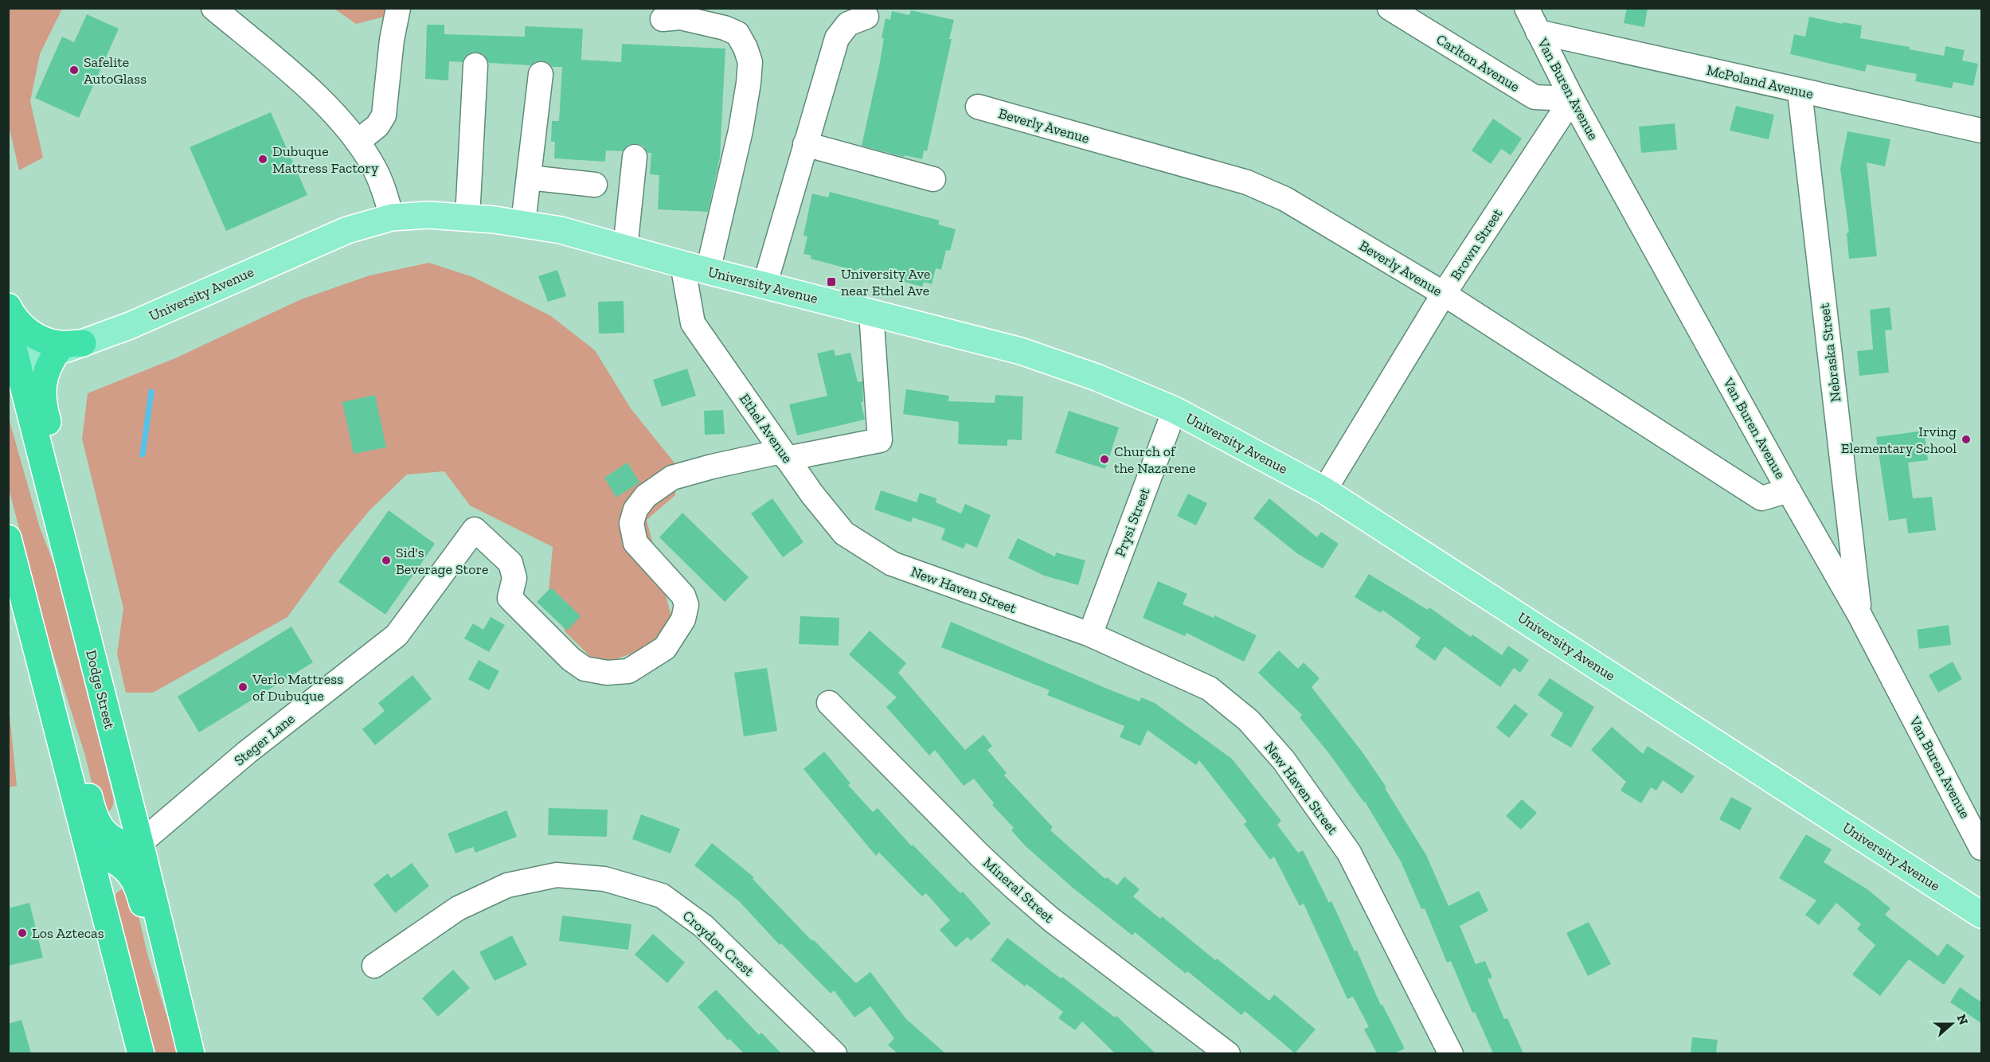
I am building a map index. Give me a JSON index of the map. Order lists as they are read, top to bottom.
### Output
{
  "streets": {
    "highway": ["Dodge Street"],
    "main road": ["University Avenue"],
    "street": [
      "Carlton Avenue",
      "McPoland Avenue",
      "Van Buren Avenue",
      "Beverly Avenue",
      "Brown Street",
      "Nebraska Street",
      "Ethel Avenue",
      "Prysi Street",
      "New Haven Street",
      "Steger Lane",
      "Mineral Street",
      "Croydon Crest"
    ]
  },
  "crossings": [
    ["Carlton Avenue", "Van Buren Avenue"],
    ["Carlton Avenue", "Brown Street"],
    ["McPoland Avenue", "Van Buren Avenue"],
    ["McPoland Avenue", "Nebraska Street"],
    ["Van Buren Avenue", "Beverly Avenue"],
    ["Van Buren Avenue", "Brown Street"],
    ["Van Buren Avenue", "Nebraska Street"],
    ["Beverly Avenue", "Brown Street"],
    ["Brown Street", "University Avenue"],
    ["University Avenue", "Ethel Avenue"],
    ["University Avenue", "Prysi Street"],
    ["University Avenue", "Dodge Street"],
    ["Ethel Avenue", "New Haven Street"],
    ["Ethel Avenue", "Steger Lane"],
    ["Prysi Street", "New Haven Street"],
    ["Dodge Street", "Steger Lane"]
  ],
  "places": {
    "other": [
      "Safelite AutoGlass",
      "Dubuque Mattress Factory",
      "Irving Elementary School",
      "Church of the Nazarene",
      "Sid's Beverage Store",
      "Verlo Mattress of Dubuque",
      "Los Aztecas"
    ],
    "transit": ["University Ave near Ethel Ave"]
  },
  "north": "right"
}
